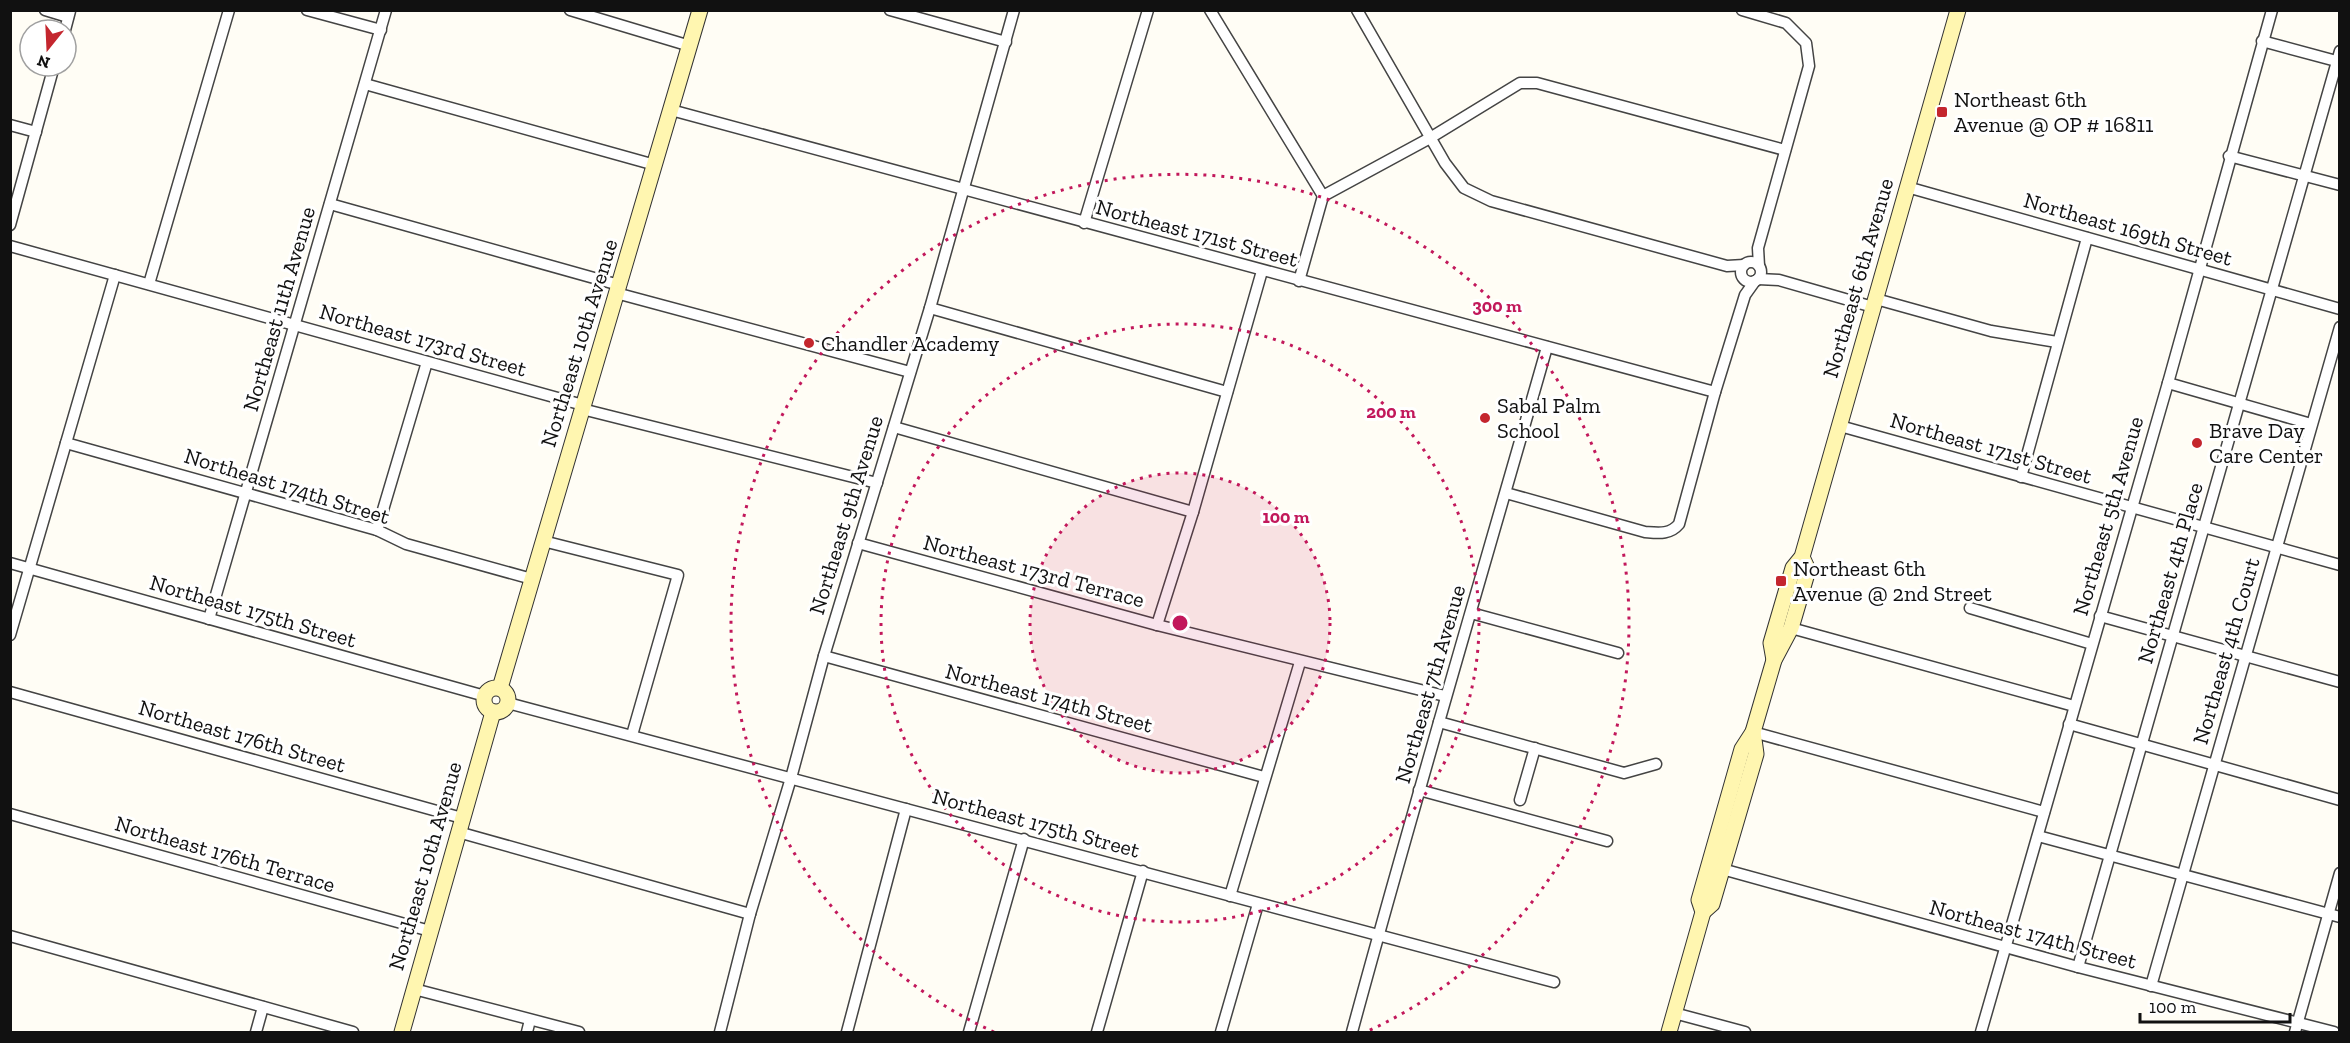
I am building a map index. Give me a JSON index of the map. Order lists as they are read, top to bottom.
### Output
{
  "streets": {
    "main road": ["Northeast 6th Avenue", "Northeast 10th Avenue"],
    "street": [
      "Northeast 169th Street",
      "Northeast 171st Street",
      "Northeast 11th Avenue",
      "Northeast 173rd Street",
      "Northeast 174th Street",
      "Northeast 9th Avenue",
      "Northeast 5th Avenue",
      "Northeast 173rd Terrace",
      "Northeast 4th Place",
      "Northeast 175th Street",
      "Northeast 4th Court",
      "Northeast 7th Avenue",
      "Northeast 176th Street",
      "Northeast 176th Terrace"
    ]
  },
  "crossings": [
    ["Northeast 169th Street", "Northeast 6th Avenue"],
    ["Northeast 169th Street", "Northeast 5th Avenue"],
    ["Northeast 169th Street", "Northeast 4th Place"],
    ["Northeast 171st Street", "Northeast 6th Avenue"],
    ["Northeast 171st Street", "Northeast 10th Avenue"],
    ["Northeast 171st Street", "Northeast 9th Avenue"],
    ["Northeast 171st Street", "Northeast 5th Avenue"],
    ["Northeast 171st Street", "Northeast 4th Place"],
    ["Northeast 171st Street", "Northeast 4th Court"],
    ["Northeast 171st Street", "Northeast 7th Avenue"],
    ["Northeast 6th Avenue", "Northeast 174th Street"],
    ["Northeast 11th Avenue", "Northeast 173rd Street"],
    ["Northeast 11th Avenue", "Northeast 174th Street"],
    ["Northeast 11th Avenue", "Northeast 175th Street"],
    ["Northeast 173rd Street", "Northeast 10th Avenue"],
    ["Northeast 173rd Street", "Northeast 9th Avenue"],
    ["Northeast 10th Avenue", "Northeast 174th Street"],
    ["Northeast 10th Avenue", "Northeast 175th Street"],
    ["Northeast 10th Avenue", "Northeast 176th Street"],
    ["Northeast 10th Avenue", "Northeast 176th Terrace"],
    ["Northeast 174th Street", "Northeast 9th Avenue"],
    ["Northeast 174th Street", "Northeast 5th Avenue"],
    ["Northeast 174th Street", "Northeast 4th Place"],
    ["Northeast 174th Street", "Northeast 4th Court"],
    ["Northeast 9th Avenue", "Northeast 173rd Terrace"],
    ["Northeast 9th Avenue", "Northeast 175th Street"],
    ["Northeast 9th Avenue", "Northeast 176th Street"],
    ["Northeast 173rd Terrace", "Northeast 7th Avenue"],
    ["Northeast 175th Street", "Northeast 7th Avenue"]
  ],
  "places": {
    "transit": ["Northeast 6th Avenue @ OP # 16811", "Northeast 6th Avenue @ 2nd Street"],
    "other": ["Chandler Academy", "Sabal Palm School", "Brave Day Care Center"]
  },
  "scale_bar": "100 m",
  "north": "bottom",
  "rings": ["300 m", "200 m", "100 m"]
}
